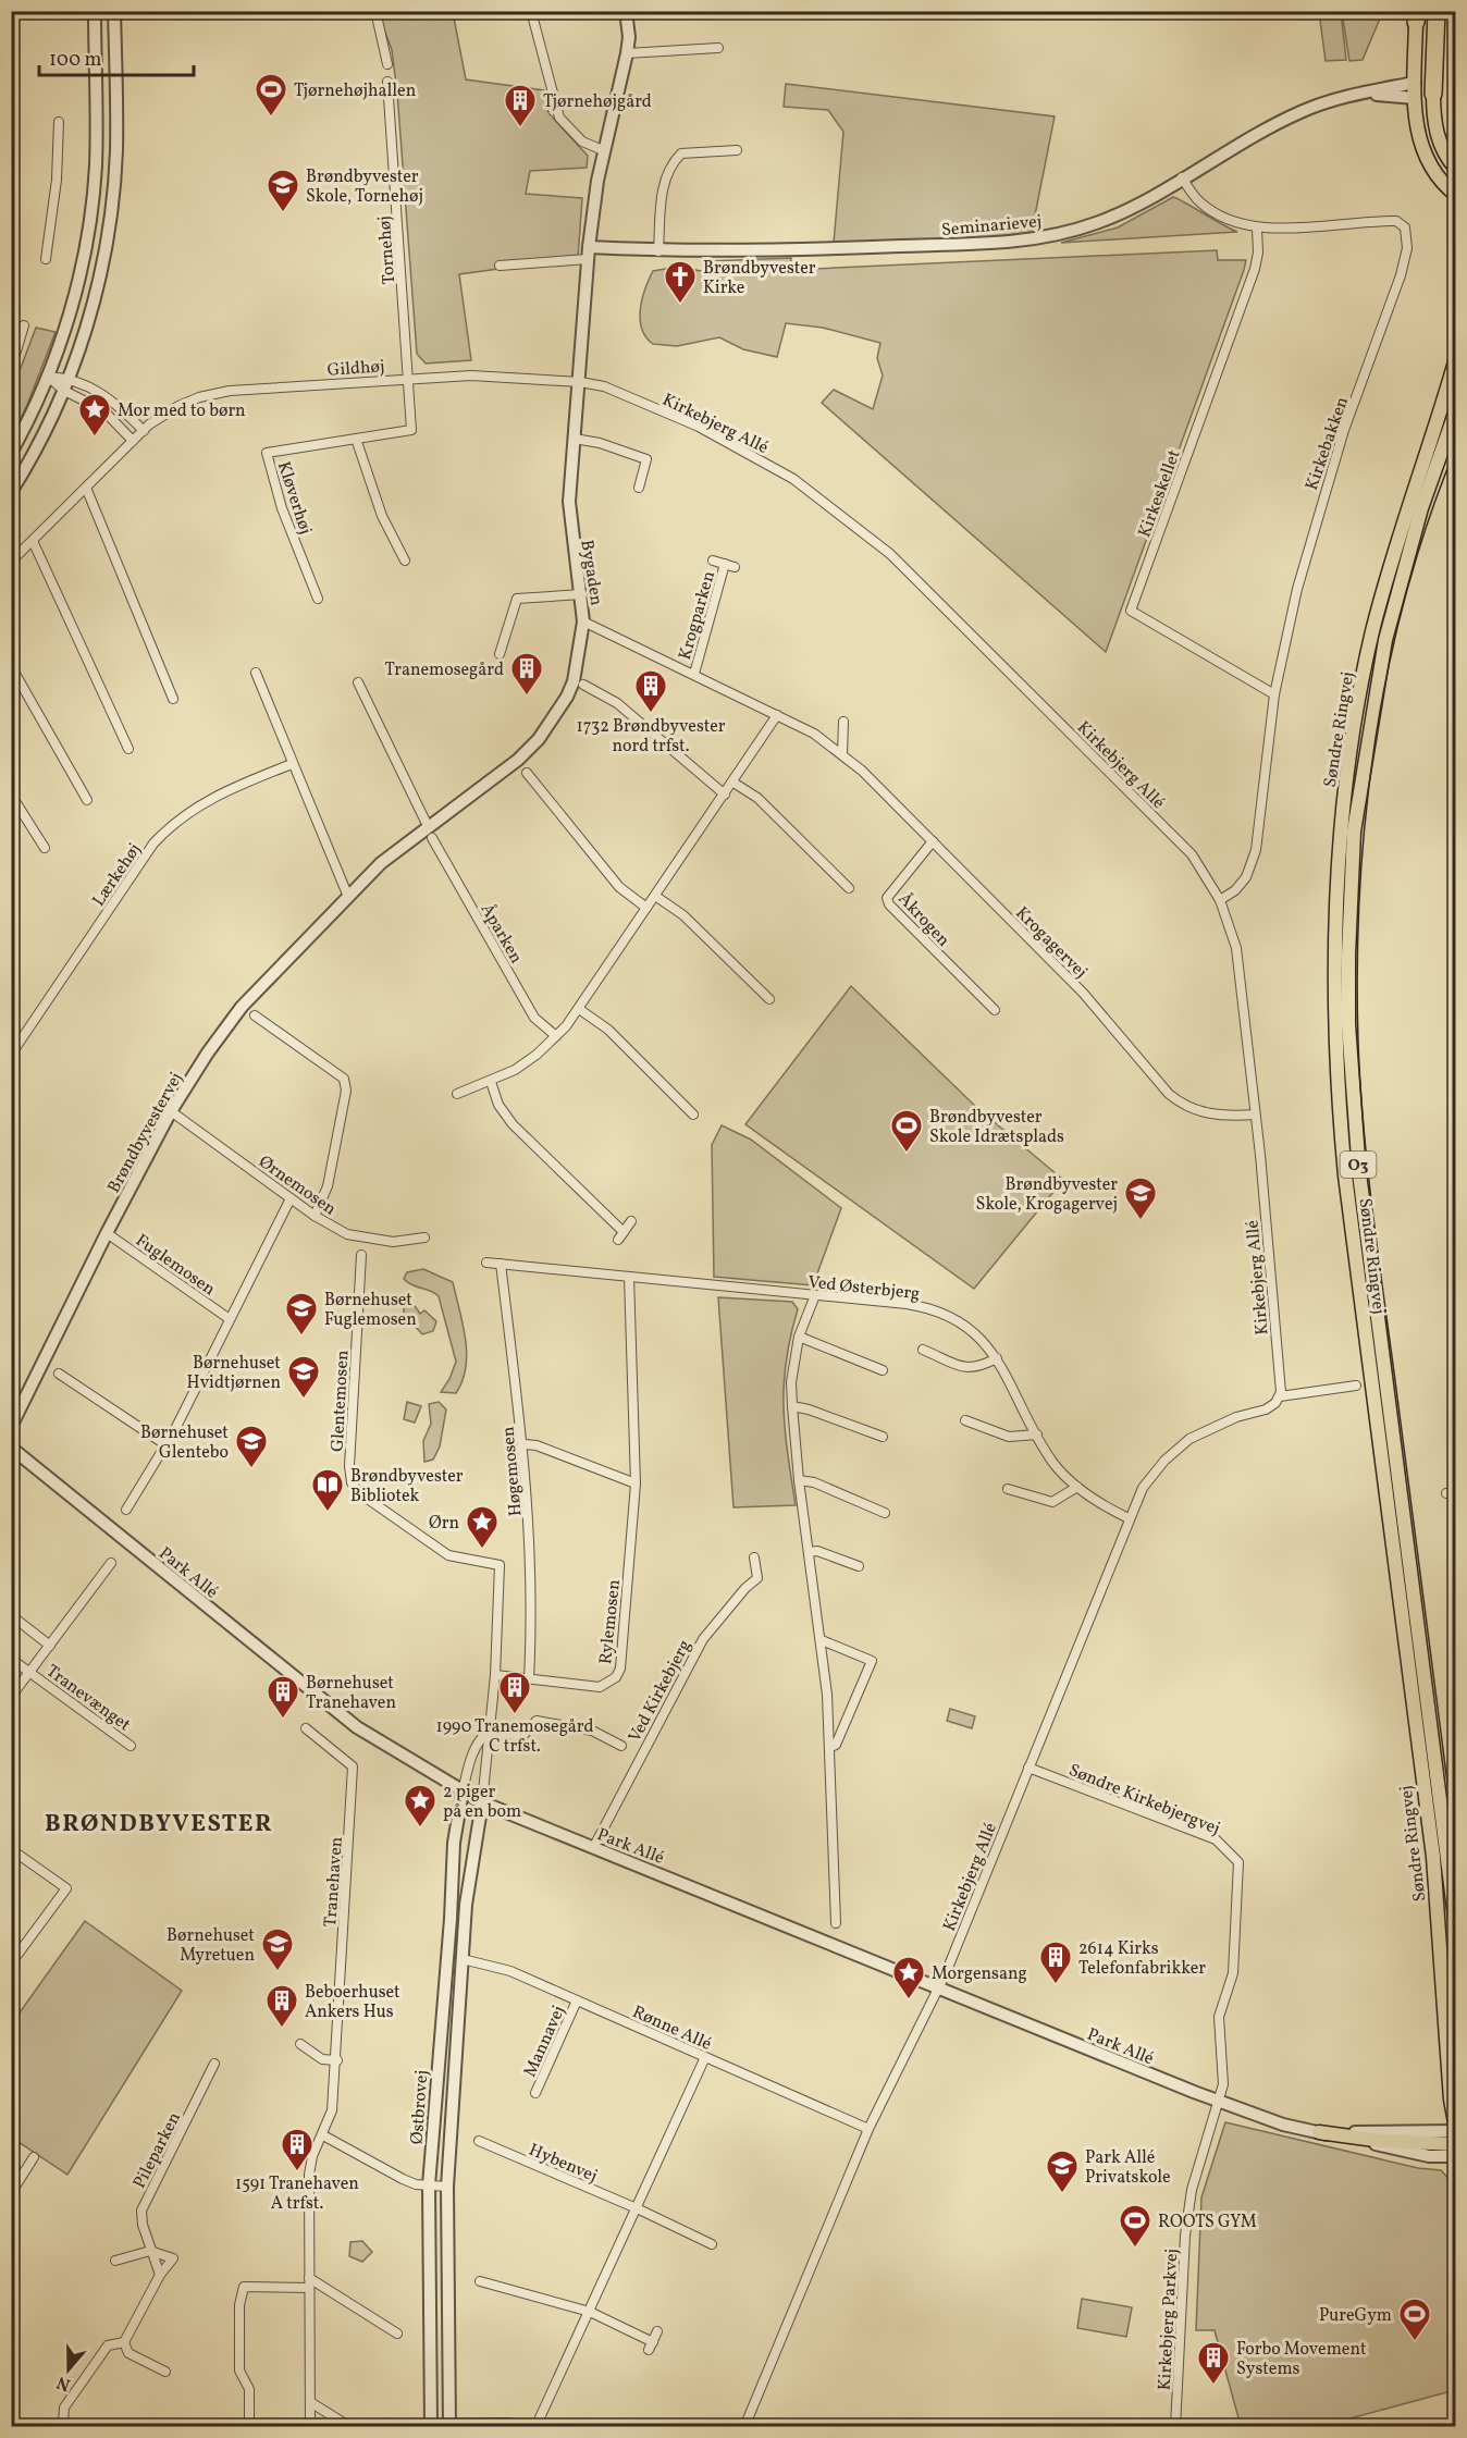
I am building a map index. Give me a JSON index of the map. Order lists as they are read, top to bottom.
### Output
{
  "streets": {
    "main road": ["Søndre Ringvej", "O3"],
    "street": [
      "Seminarievej",
      "Tornehøj",
      "Gildhøj",
      "Kirkebjerg Allé",
      "Kirkebakken",
      "Kirkeskellet",
      "Kløverhøj",
      "Bygaden",
      "Krogparken",
      "Lærkehøj",
      "Åkrogen",
      "Åparken",
      "Krogagervej",
      "Brøndbyvestervej",
      "Ørnemosen",
      "Fuglemosen",
      "Ved Østerbjerg",
      "Glentemosen",
      "Høgemosen",
      "Park Allé",
      "Rylemosen",
      "Ved Kirkebjerg",
      "Tranevænget",
      "Søndre Kirkebjergvej",
      "Tranehaven",
      "Rønne Allé",
      "Mannavej",
      "Østbrovej",
      "Pileparken",
      "Hybenvej",
      "Kirkebjerg Parkvej"
    ]
  },
  "crossings": [
    ["Seminarievej", "Kirkebakken"],
    ["Seminarievej", "Bygaden"],
    ["Tornehøj", "Gildhøj"],
    ["Tornehøj", "Kløverhøj"],
    ["Gildhøj", "Kirkebjerg Allé"],
    ["Gildhøj", "Kløverhøj"],
    ["Gildhøj", "Bygaden"],
    ["Kirkebjerg Allé", "Kirkebakken"],
    ["Kirkebjerg Allé", "Bygaden"],
    ["Kirkebjerg Allé", "Krogagervej"],
    ["Kirkebjerg Allé", "Ved Østerbjerg"],
    ["Kirkebjerg Allé", "Park Allé"],
    ["Kirkebjerg Allé", "Søndre Kirkebjergvej"],
    ["Kirkebjerg Allé", "Rønne Allé"],
    ["Kirkebakken", "Kirkeskellet"],
    ["Bygaden", "Krogagervej"],
    ["Bygaden", "Brøndbyvestervej"],
    ["Krogparken", "Krogagervej"],
    ["Søndre Ringvej", "Park Allé"],
    ["Åkrogen", "Krogagervej"],
    ["Brøndbyvestervej", "Ørnemosen"],
    ["Brøndbyvestervej", "Fuglemosen"],
    ["Ørnemosen", "Fuglemosen"],
    ["Ved Østerbjerg", "Rylemosen"],
    ["Glentemosen", "Park Allé"],
    ["Glentemosen", "Rylemosen"],
    ["Glentemosen", "Østbrovej"],
    ["Høgemosen", "Rylemosen"],
    ["Park Allé", "Ved Kirkebjerg"],
    ["Park Allé", "Søndre Kirkebjergvej"],
    ["Park Allé", "Østbrovej"],
    ["Park Allé", "Kirkebjerg Parkvej"],
    ["Søndre Kirkebjergvej", "Kirkebjerg Parkvej"],
    ["Rønne Allé", "Mannavej"],
    ["Rønne Allé", "Østbrovej"]
  ],
  "districts": ["BRØNDBYVESTER"],
  "places": {
    "sports": [
      "Tjørnehøjhallen",
      "Brøndbyvester Skole Idrætsplads",
      "ROOTS GYM",
      "PureGym"
    ],
    "building": [
      "Tjørnehøjgård",
      "Tranemosegård",
      "1732 Brøndbyvester nord trfst.",
      "1990 Tranemosegård C trfst.",
      "Børnehuset Tranehaven",
      "2614 Kirks Telefonfabrikker",
      "Beboerhuset Ankers Hus",
      "1591 Tranehaven A trfst.",
      "Forbo Movement Systems"
    ],
    "school or university": [
      "Brøndbyvester Skole, Tornehøj",
      "Brøndbyvester Skole, Krogagervej",
      "Børnehuset Fuglemosen",
      "Børnehuset Hvidtjørnen",
      "Børnehuset Glentebo",
      "Børnehuset Myretuen",
      "Park Allé Privatskole"
    ],
    "church": ["Brøndbyvester Kirke"],
    "place": [
      "Mor med to børn",
      "Ørn",
      "2 piger på en bom",
      "Morgensang"
    ],
    "library": ["Brøndbyvester Bibliotek"]
  },
  "scale_bar": "100 m",
  "north": "bottom"
}
